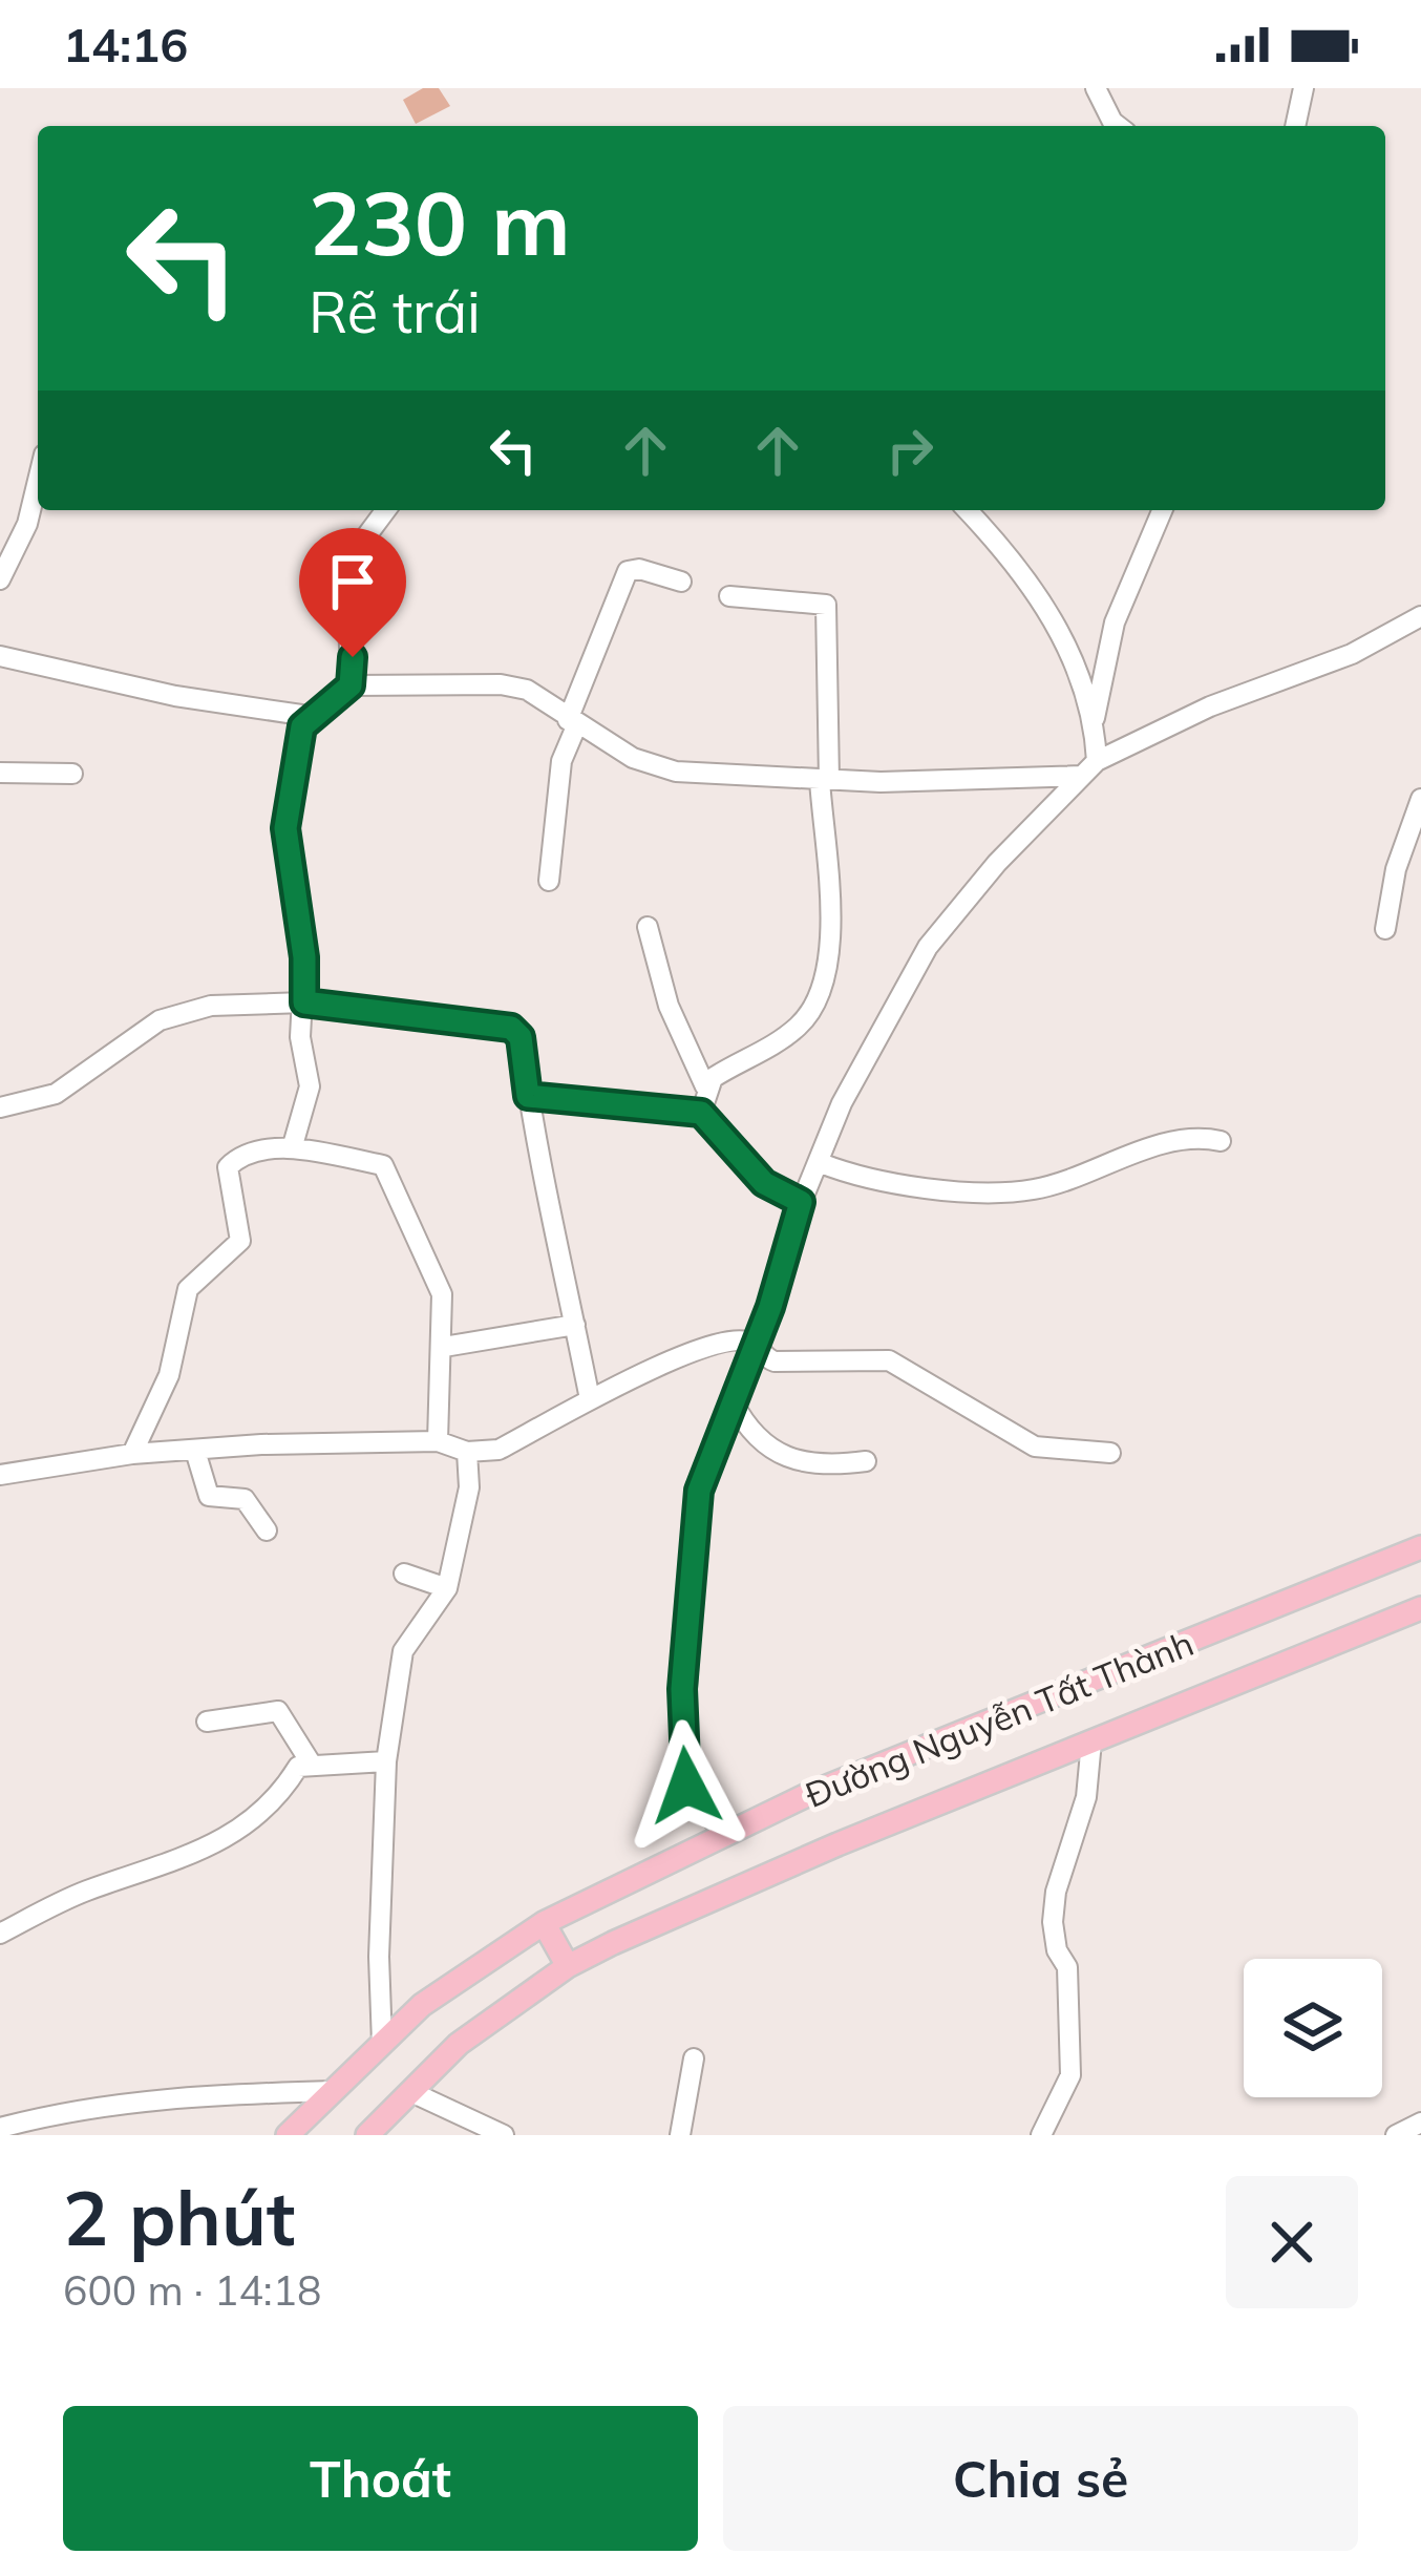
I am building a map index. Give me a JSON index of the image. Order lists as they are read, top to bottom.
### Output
{
  "streets": {
    "main road": ["Đường Nguyễn Tất Thành"]
  },
  "page": {
    "status": "14:16",
    "turn": ["230 m", "Rẽ trái"],
    "heading": ["2 phút", "600 m · 14:18"],
    "buttons": ["Thoát", "Chia sẻ"]
  }
}
